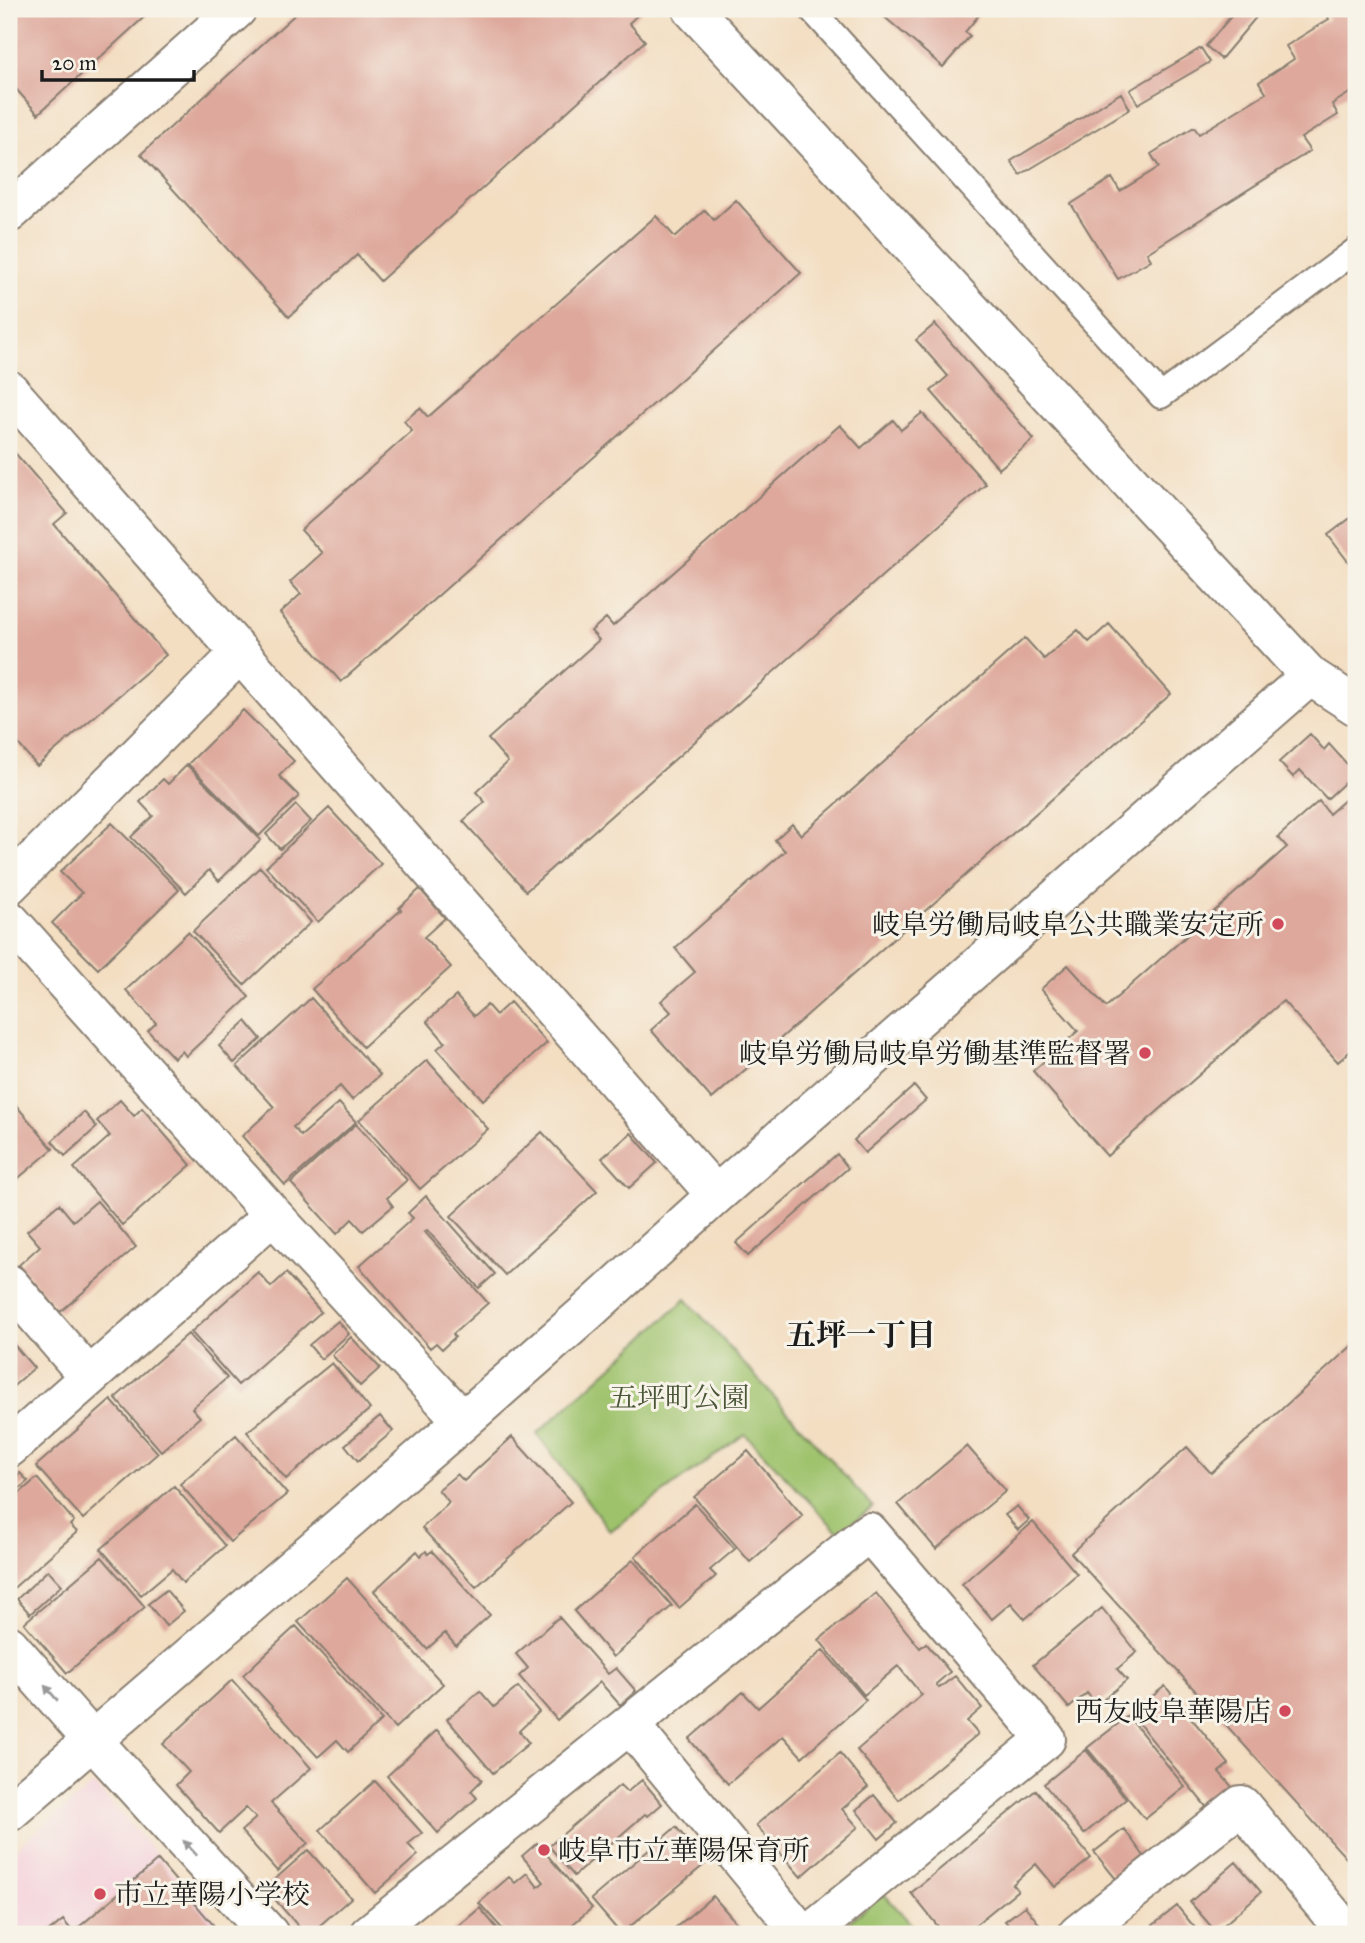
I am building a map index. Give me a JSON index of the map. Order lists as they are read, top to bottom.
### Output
{
  "districts": ["五坪一丁目"],
  "parks": ["五坪町公園"],
  "places": [
    "岐阜労働局岐阜公共職業安定所",
    "岐阜労働局岐阜労働基準監督署",
    "西友岐阜華陽店",
    "岐阜市立華陽保育所",
    "市立華陽小学校"
  ],
  "scale_bar": "20 m"
}
